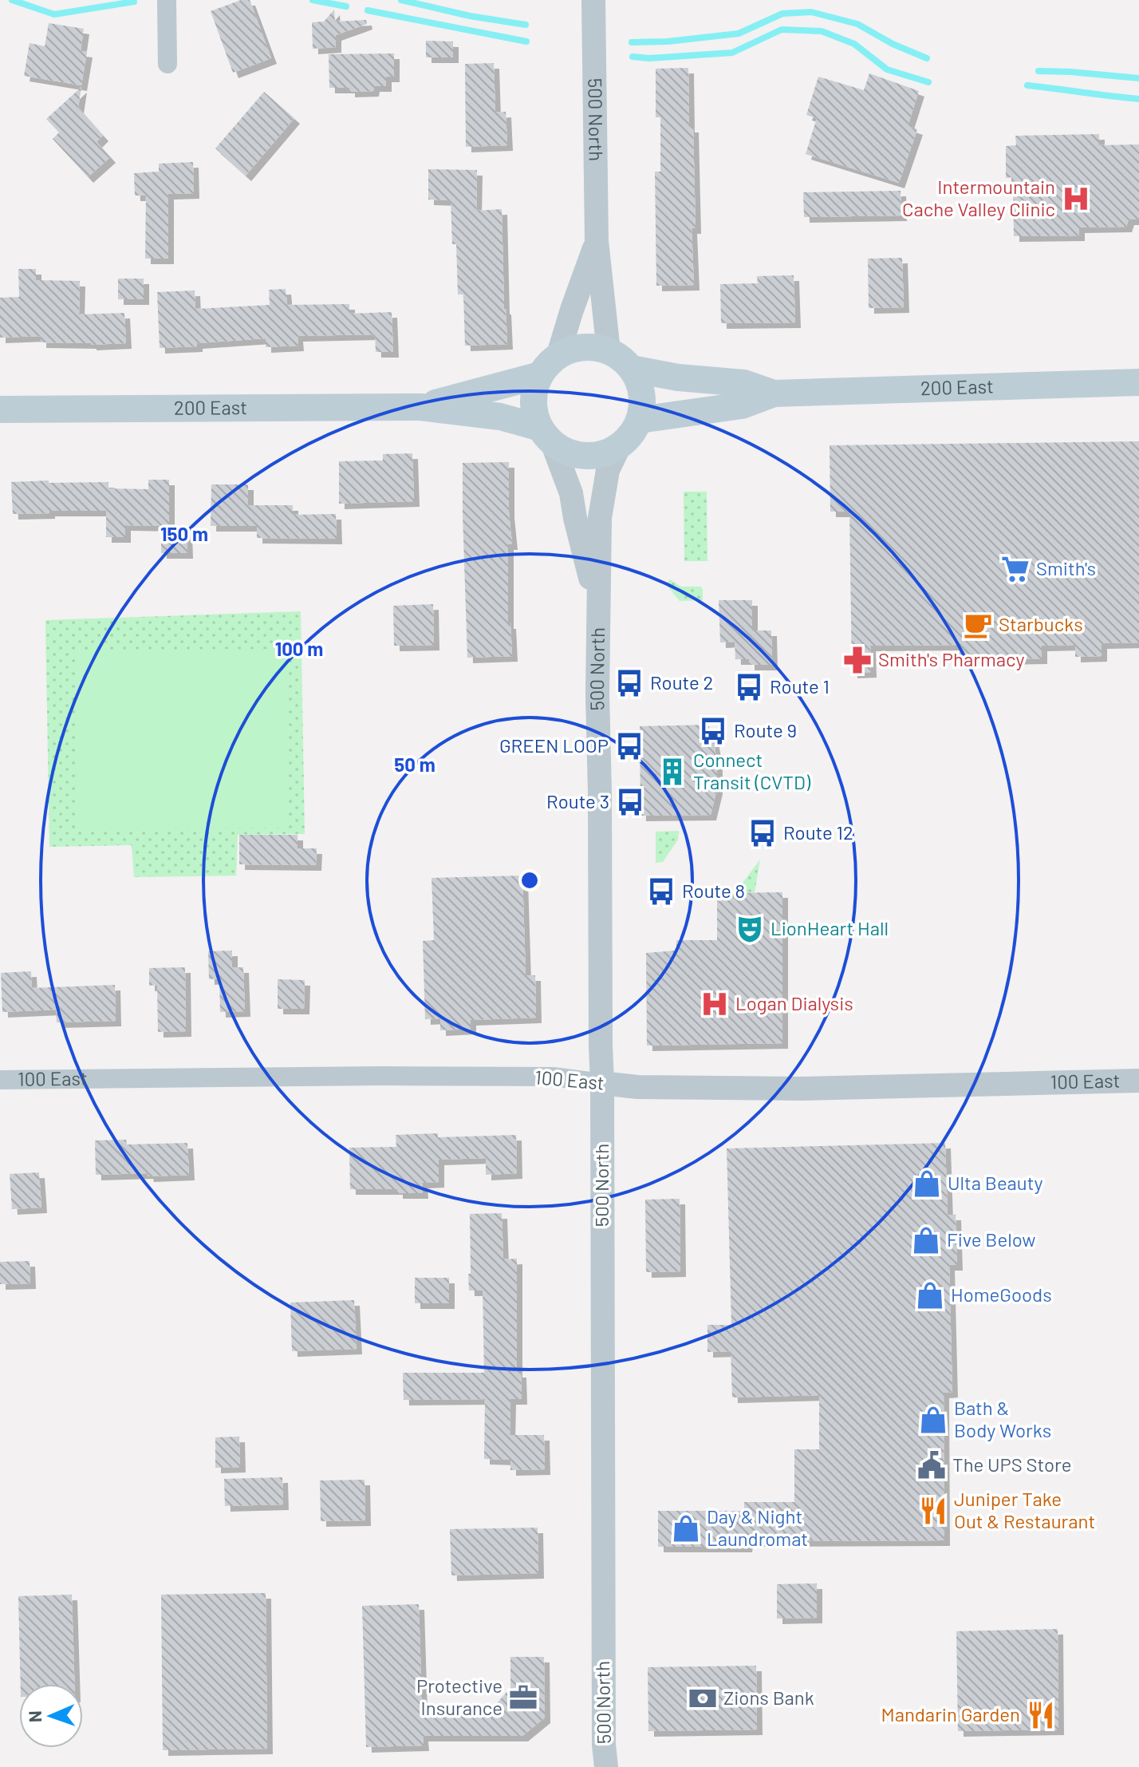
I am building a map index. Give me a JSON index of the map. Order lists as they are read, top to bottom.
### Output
{
  "streets": {
    "main road": ["200 East"],
    "street": ["500 North", "100 East"]
  },
  "crossings": [
    ["500 North", "200 East"],
    ["500 North", "100 East"]
  ],
  "places": {
    "hospital": ["Intermountain Cache Valley Clinic", "Logan Dialysis"],
    "supermarket": ["Smith's"],
    "cafe": ["Starbucks"],
    "pharmacy": ["Smith's Pharmacy"],
    "bus stop": [
      "Route 2",
      "Route 1",
      "Route 9",
      "GREEN LOOP",
      "Route 3",
      "Route 12",
      "Route 8"
    ],
    "building": ["Connect Transit (CVTD)"],
    "theatre": ["LionHeart Hall"],
    "shop": [
      "Ulta Beauty",
      "Five Below",
      "HomeGoods",
      "Bath & Body Works",
      "Day & Night Laundromat"
    ],
    "public building": ["The UPS Store"],
    "restaurant": ["Juniper Take Out & Restaurant", "Mandarin Garden"],
    "office": ["Protective Insurance"],
    "bank": ["Zions Bank"]
  },
  "north": "left",
  "rings": ["150 m", "100 m", "50 m"]
}
